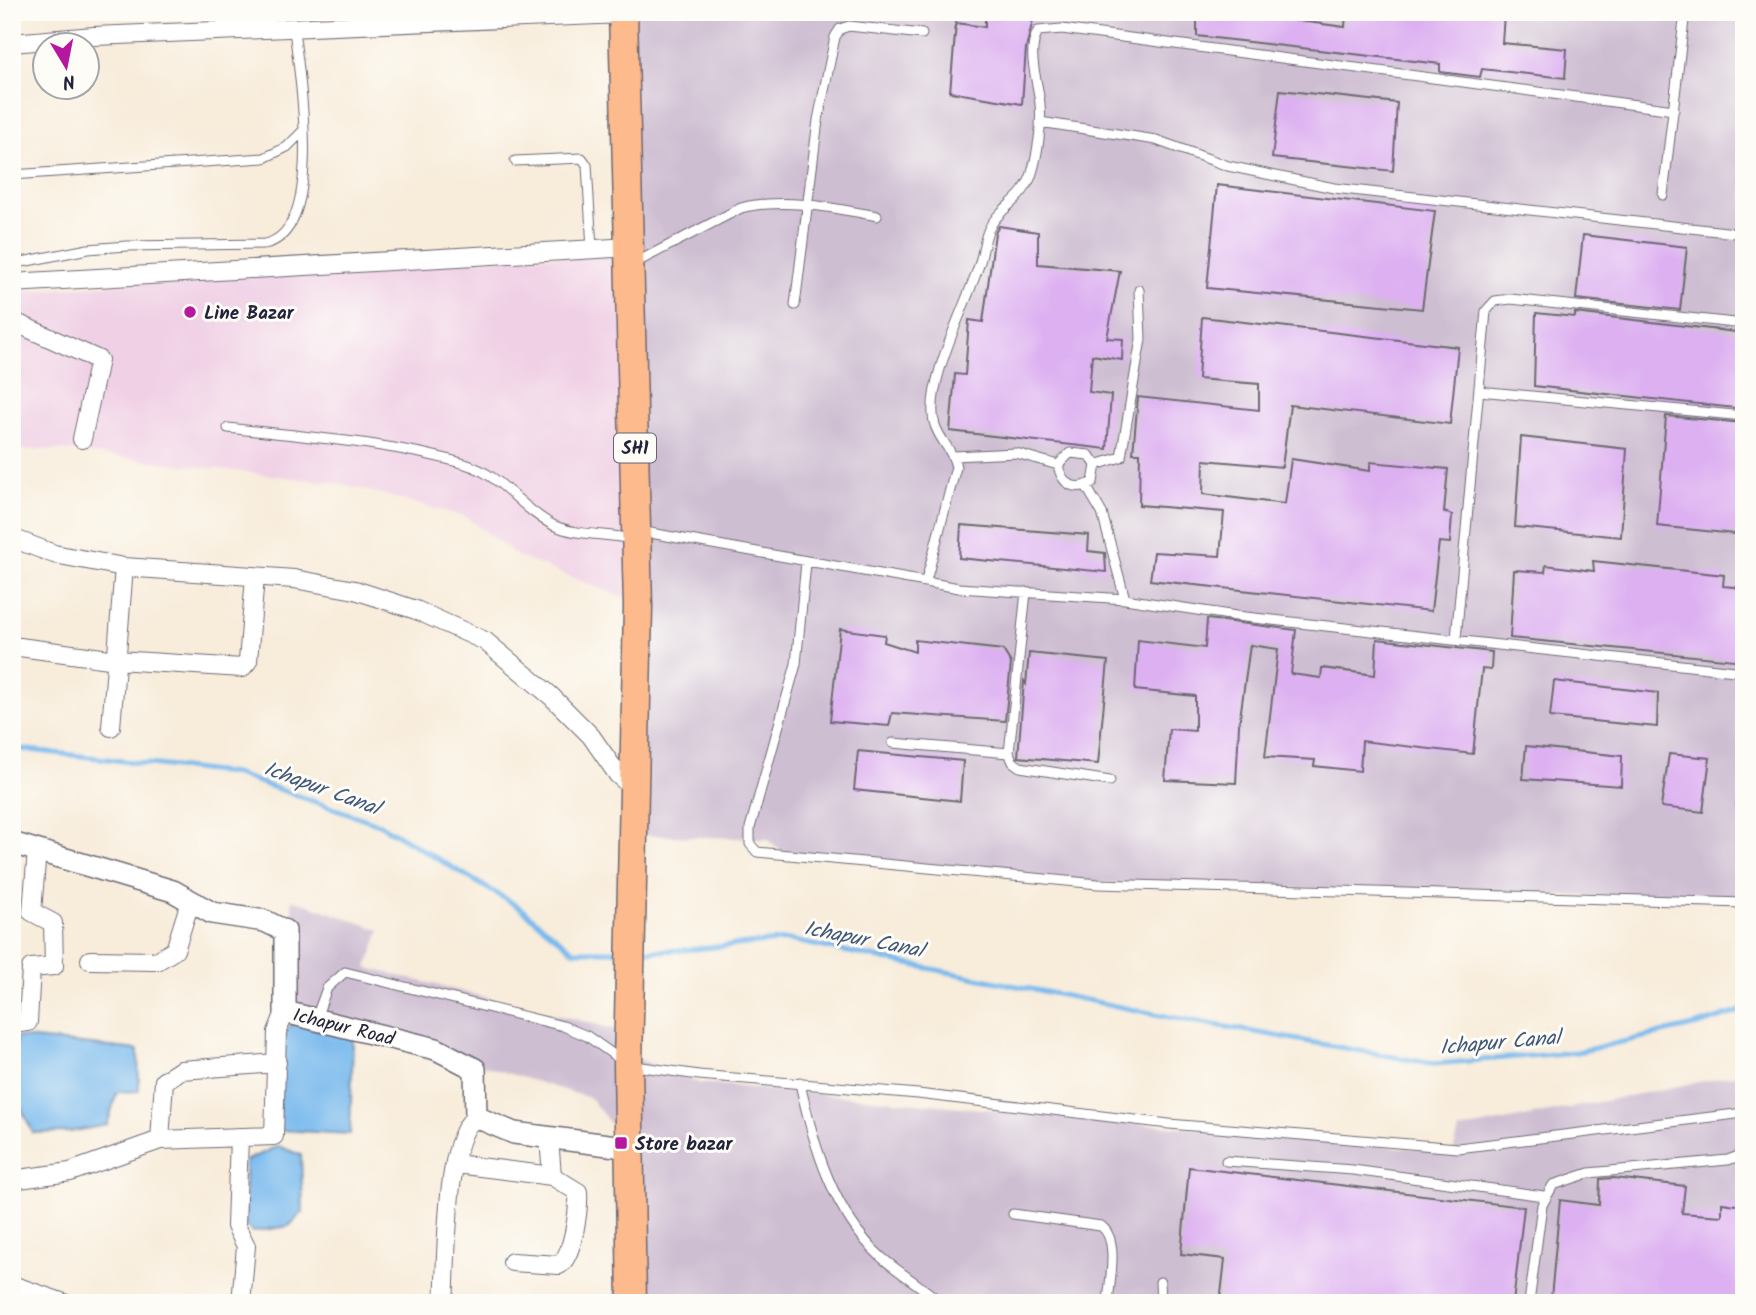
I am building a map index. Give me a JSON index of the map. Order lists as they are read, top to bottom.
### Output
{
  "streets": {
    "main road": ["SH1"],
    "street": ["Ichapur Road"]
  },
  "water": ["Ichapur Canal"],
  "places": {
    "other": ["Line Bazar"],
    "transit": ["Store bazar"]
  },
  "north": "bottom"
}
